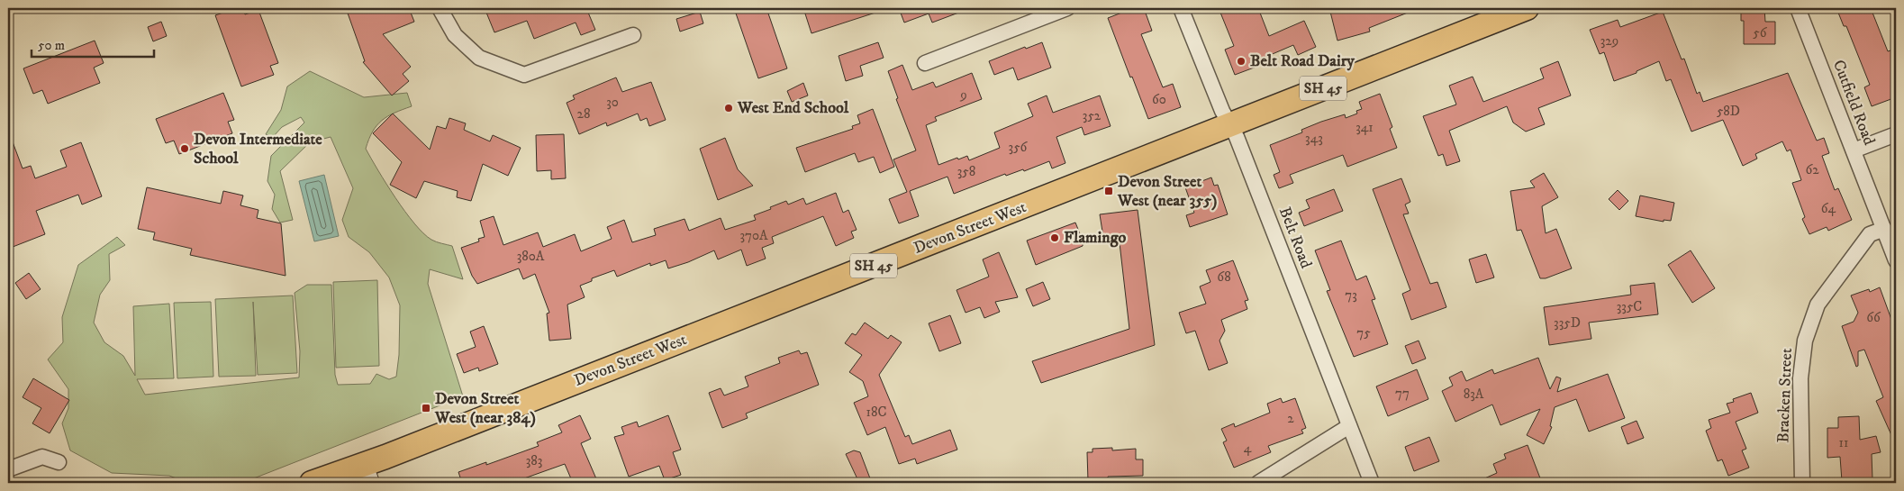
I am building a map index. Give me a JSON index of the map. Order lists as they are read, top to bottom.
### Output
{
  "streets": {
    "main road": ["SH 45", "Devon Street West"],
    "street": ["Cutfield Road", "Belt Road", "Bracken Street"]
  },
  "crossings": [
    ["Cutfield Road", "Bracken Street"],
    ["Devon Street West", "Belt Road"]
  ],
  "places": {
    "other": [
      "Belt Road Dairy",
      "West End School",
      "Devon Intermediate School",
      "Flamingo"
    ],
    "transit": ["Devon Street West (near 355)", "Devon Street West (near 384)"]
  },
  "house_numbers": [
    "56",
    "329",
    "9",
    "60",
    "30",
    "58D",
    "28",
    "352",
    "341",
    "343",
    "356",
    "62",
    "358",
    "64",
    "370A",
    "380A",
    "68",
    "73",
    "335C",
    "66",
    "335D",
    "75",
    "77",
    "83A",
    "18C",
    "2",
    "11",
    "4",
    "383"
  ],
  "scale_bar": "50 m"
}
